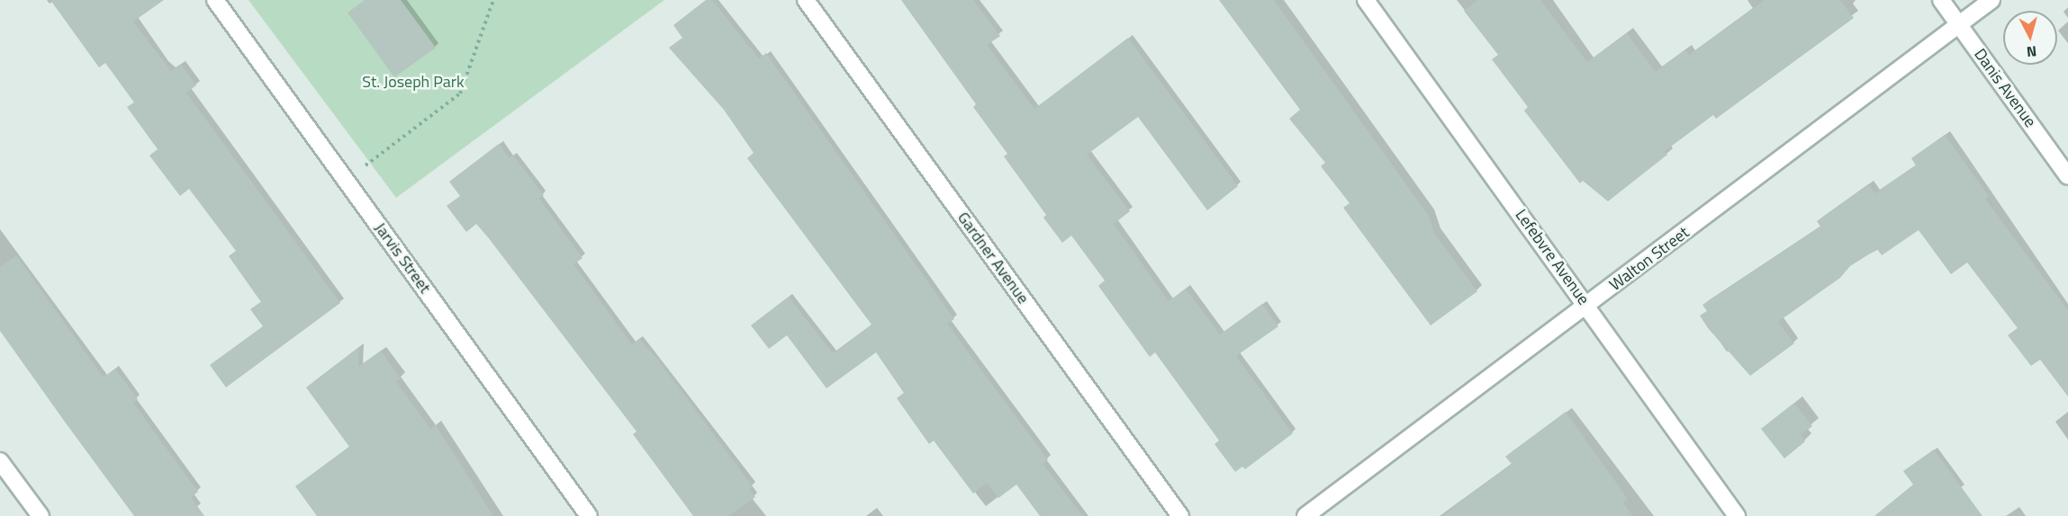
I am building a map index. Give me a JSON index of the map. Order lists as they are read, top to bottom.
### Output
{
  "streets": {
    "street": [
      "Danis Avenue",
      "Lefebvre Avenue",
      "Jarvis Street",
      "Gardner Avenue",
      "Walton Street"
    ]
  },
  "crossings": [
    ["Danis Avenue", "Walton Street"],
    ["Lefebvre Avenue", "Walton Street"]
  ],
  "parks": ["St. Joseph Park"],
  "north": "bottom"
}
